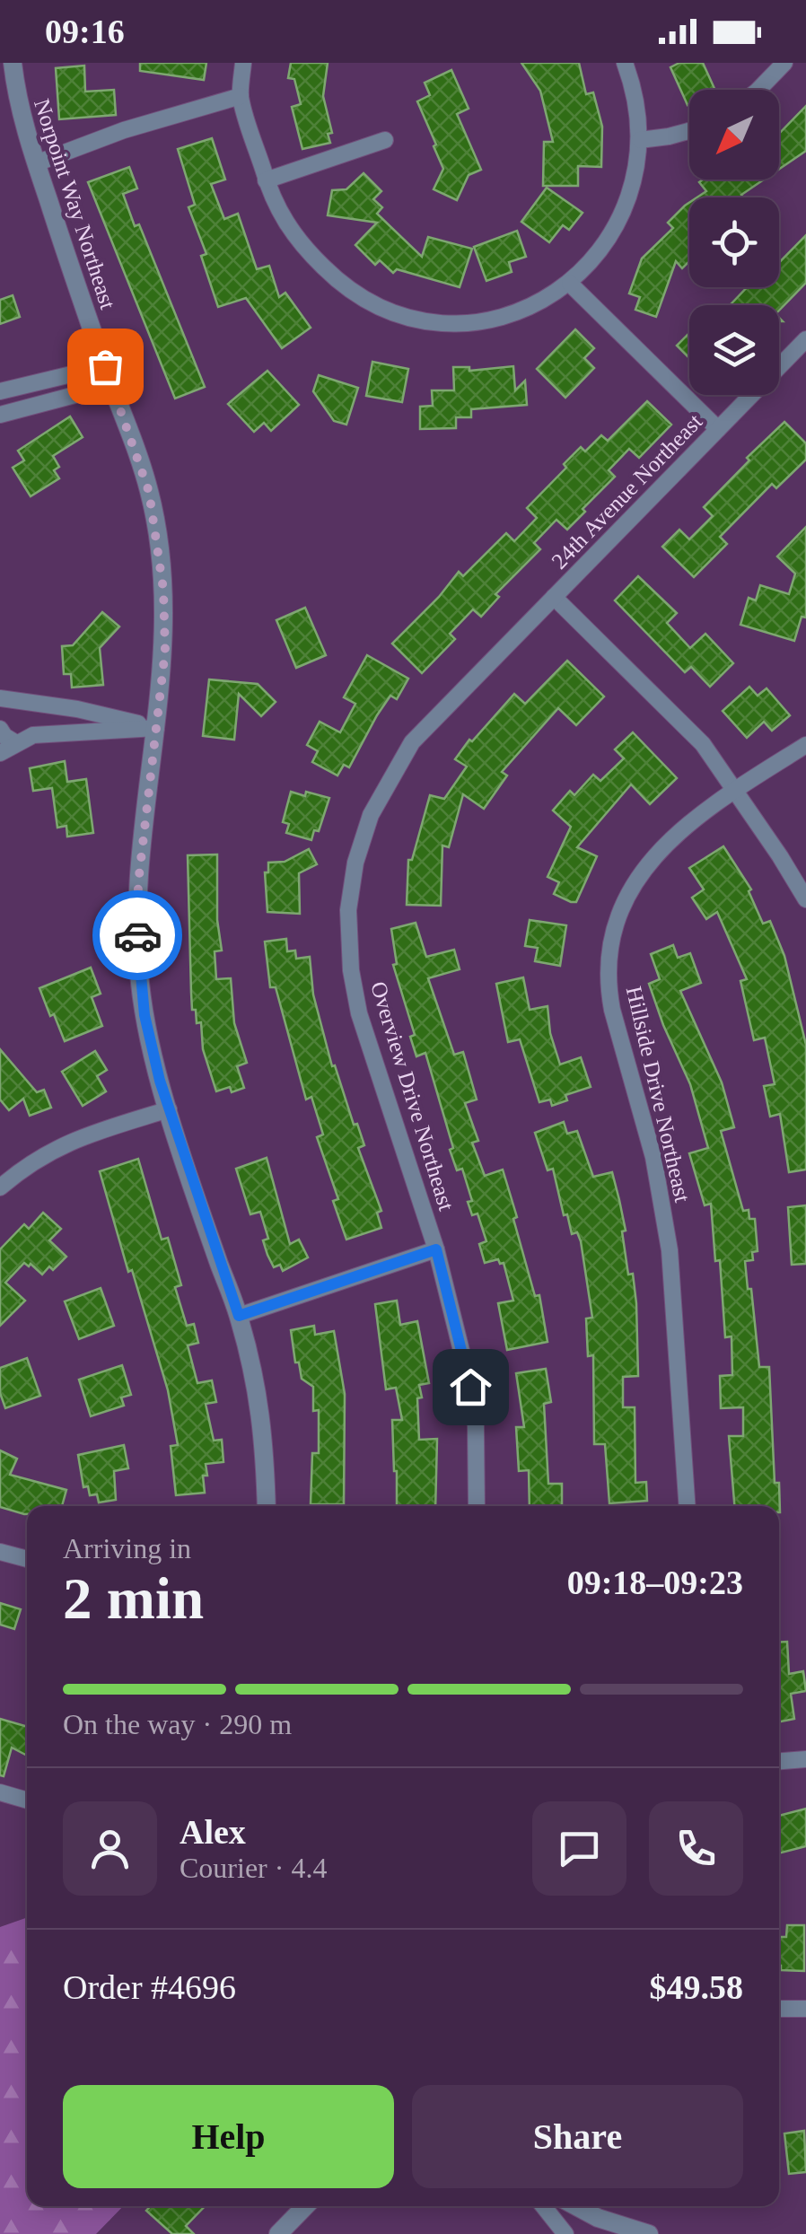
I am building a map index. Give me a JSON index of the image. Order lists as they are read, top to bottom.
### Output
{
  "streets": {
    "street": [
      "Norpoint Way Northeast",
      "24th Avenue Northeast",
      "Hillside Drive Northeast",
      "Overview Drive Northeast"
    ]
  },
  "crossings": [
    ["24th Avenue Northeast", "Overview Drive Northeast"]
  ],
  "north": "bottom left",
  "page": {
    "status": "09:16",
    "heading": ["2 min", "Arriving in", "09:18–09:23"],
    "panel": [
      "Alex",
      "Courier · 4.4",
      "Order #4696",
      "$49.58"
    ],
    "bar": "On the way · 290 m",
    "buttons": ["Help", "Share"]
  }
}
